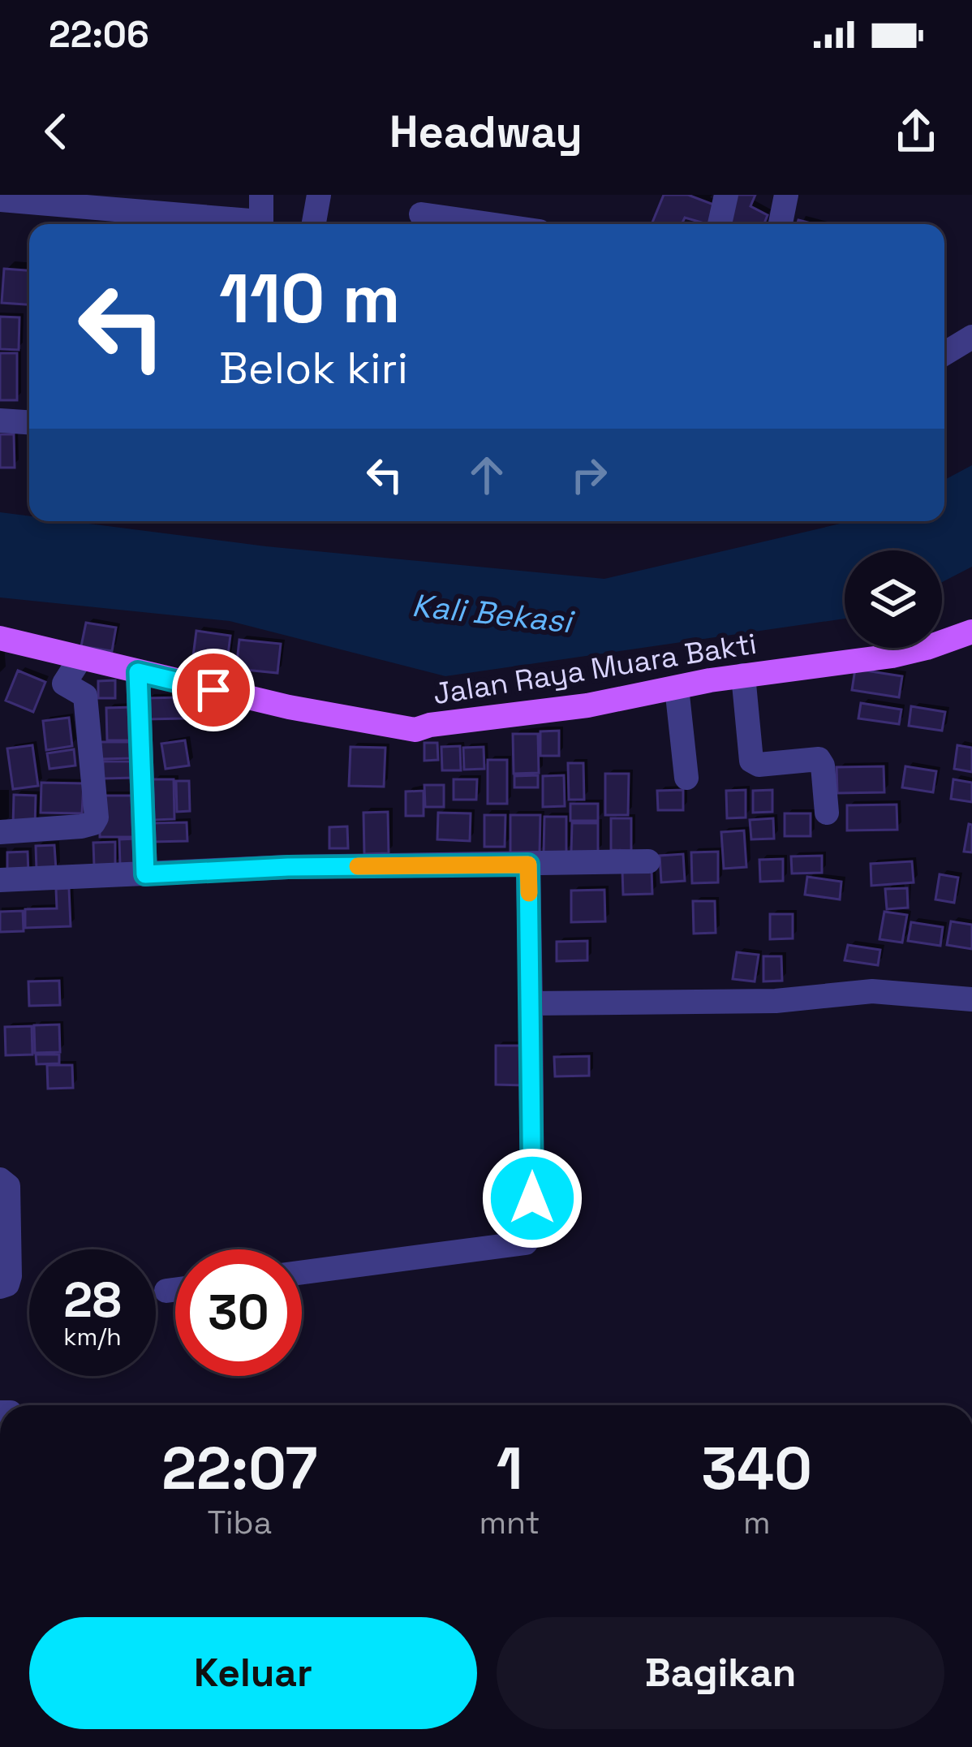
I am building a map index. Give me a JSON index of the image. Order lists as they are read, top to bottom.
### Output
{
  "streets": {
    "main road": ["Jalan Raya Muara Bakti"]
  },
  "water": ["Kali Bekasi"],
  "page": {
    "status": "22:06",
    "header": "Headway",
    "turn": ["110 m", "Belok kiri"],
    "speed": "28 km/h",
    "limit": "30",
    "eta": [
      "22:07",
      "Tiba",
      "1",
      "mnt",
      "340",
      "m"
    ],
    "buttons": ["Keluar", "Bagikan"]
  }
}
